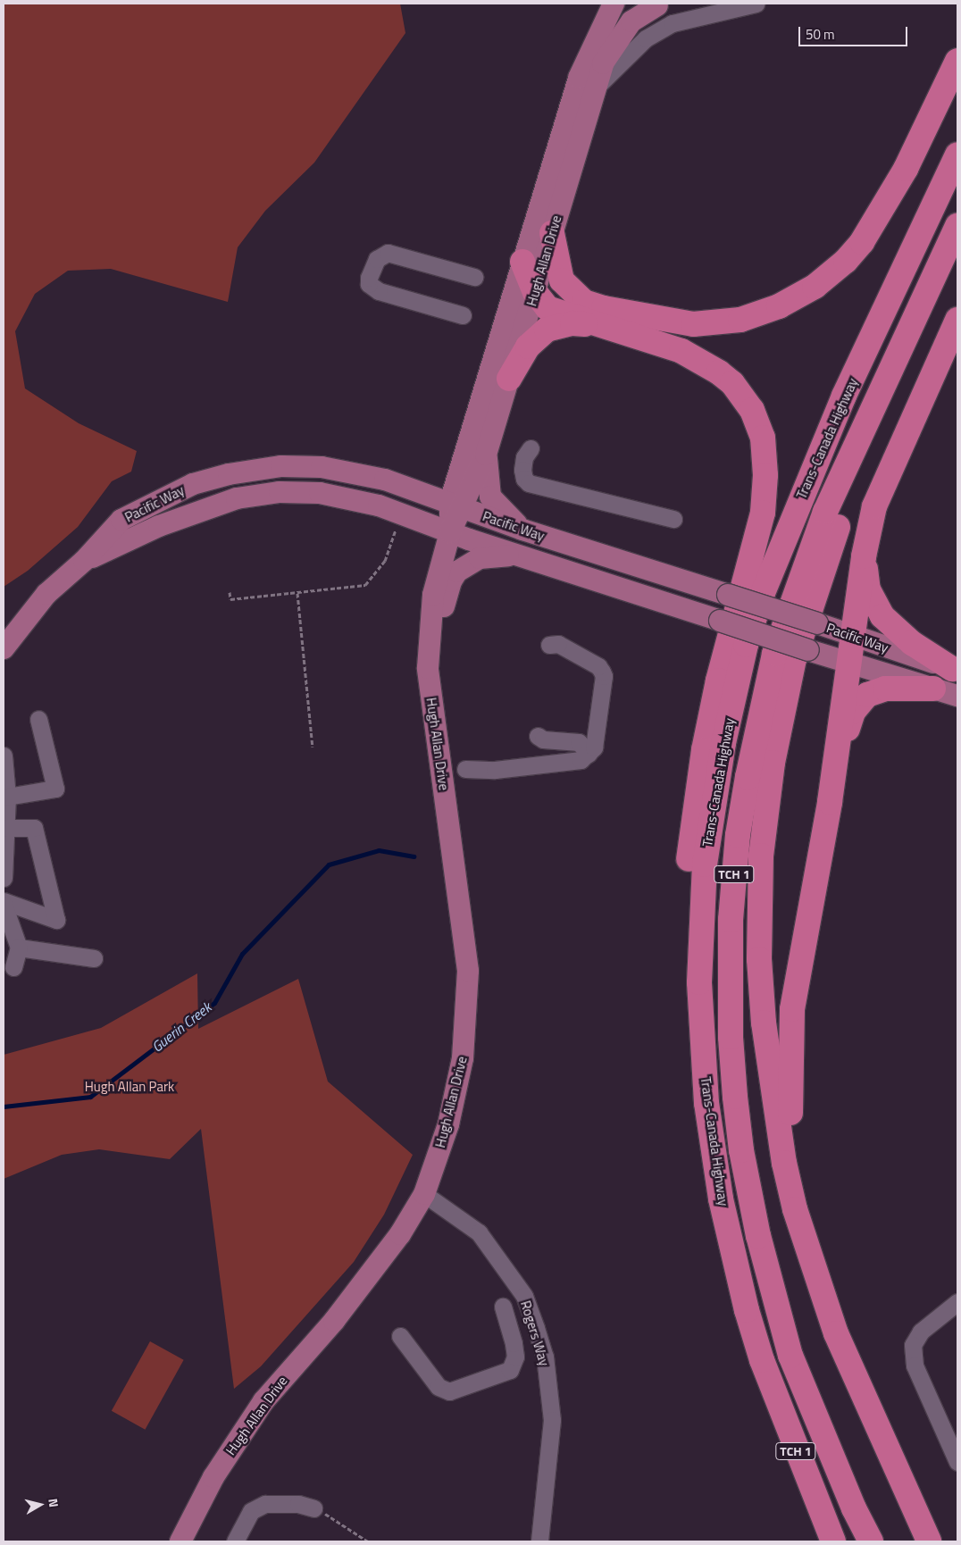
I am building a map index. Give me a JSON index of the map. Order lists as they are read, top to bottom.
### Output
{
  "streets": {
    "highway": ["Trans-Canada Highway", "TCH 1"],
    "main road": ["Hugh Allan Drive", "Pacific Way"],
    "street": ["Rogers Way"]
  },
  "crossings": [
    ["Hugh Allan Drive", "Pacific Way"],
    ["Hugh Allan Drive", "Rogers Way"]
  ],
  "water": ["Guerin Creek"],
  "parks": ["Hugh Allan Park"],
  "scale_bar": "50 m",
  "north": "right"
}
